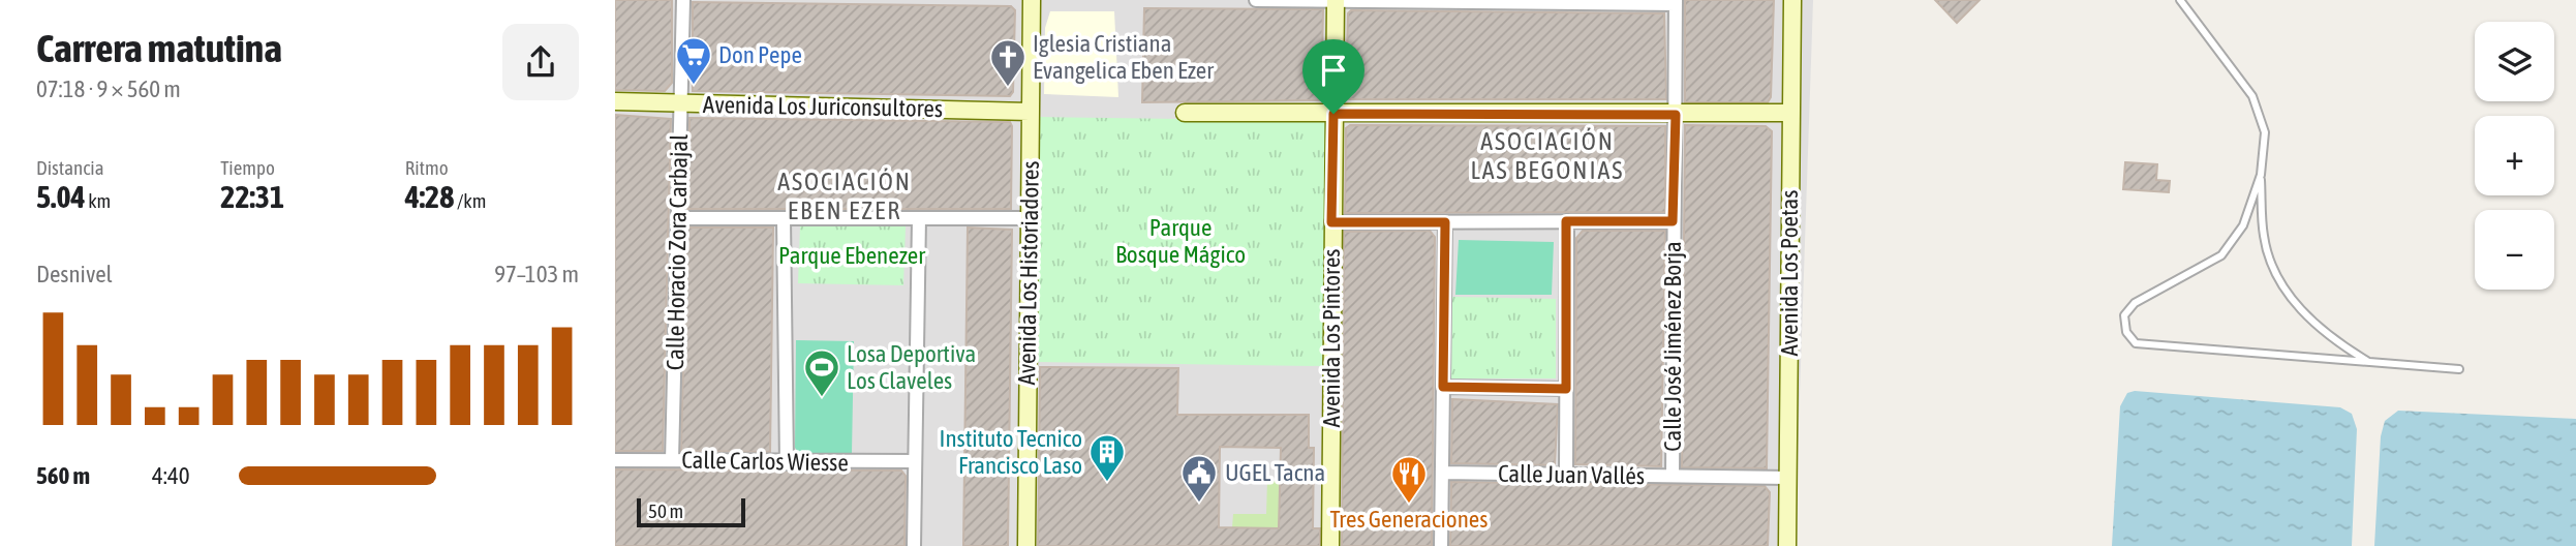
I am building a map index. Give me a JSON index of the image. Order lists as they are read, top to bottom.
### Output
{
  "streets": {
    "street": [
      "Avenida Los Juriconsultores",
      "Calle Horacio Zora Carbajal",
      "Avenida Los Historiadores",
      "Avenida Los Poetas",
      "Avenida Los Pintores",
      "Calle José Jiménez Borja",
      "Calle Carlos Wiesse",
      "Calle Juan Vallés"
    ]
  },
  "crossings": [
    ["Avenida Los Juriconsultores", "Calle Horacio Zora Carbajal"],
    ["Avenida Los Juriconsultores", "Avenida Los Historiadores"],
    ["Calle Horacio Zora Carbajal", "Calle Carlos Wiesse"],
    ["Avenida Los Poetas", "Calle Juan Vallés"],
    ["Calle José Jiménez Borja", "Calle Juan Vallés"]
  ],
  "districts": ["ASOCIACIÓN LAS BEGONIAS", "ASOCIACIÓN EBEN EZER"],
  "parks": ["Parque Bosque Mágico", "Parque Ebenezer"],
  "places": {
    "supermarket": ["Don Pepe"],
    "church": ["Iglesia Cristiana Evangelica Eben Ezer"],
    "sports": ["Losa Deportiva Los Claveles"],
    "building": ["Instituto Tecnico Francisco Laso"],
    "public building": ["UGEL Tacna"],
    "restaurant": ["Tres Generaciones"]
  },
  "scale_bar": "50 m",
  "page": {
    "heading": ["Carrera matutina", "07:18 · 9 × 560 m"],
    "map_buttons": ["+", "−"],
    "stats": [
      ["Distancia", "5.04 km"],
      ["Tiempo", "22:31"],
      ["Ritmo", "4:28 /km"]
    ],
    "chart": ["Desnivel", "97–103 m"],
    "list": [
      {
        "name": "560 m",
        "note": "4:40"
      }
    ],
    "scale": "50 m"
  }
}
